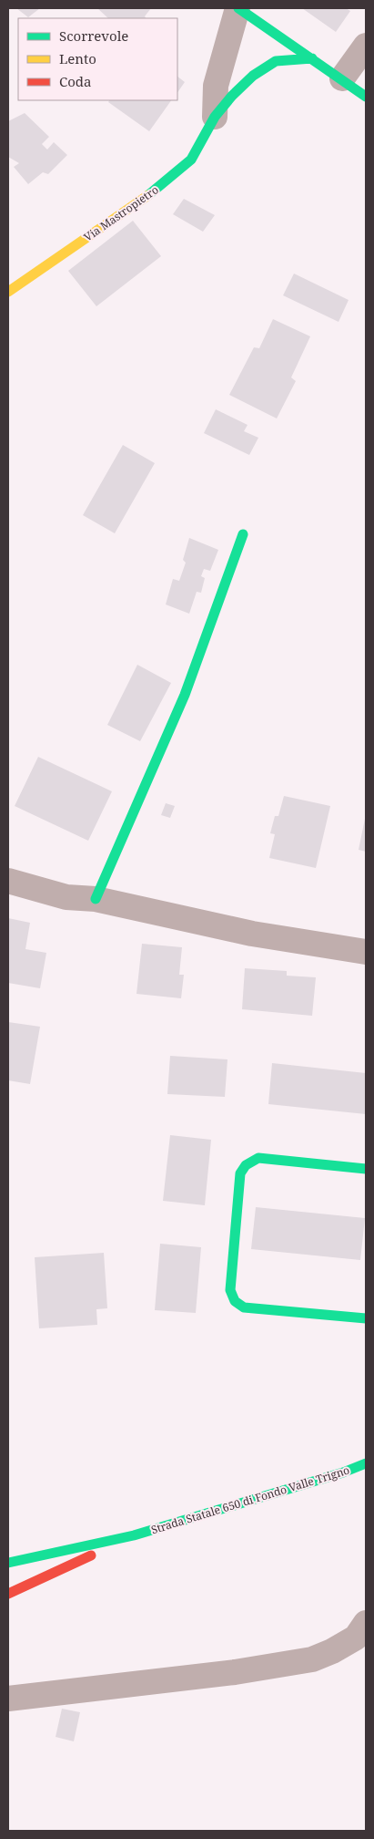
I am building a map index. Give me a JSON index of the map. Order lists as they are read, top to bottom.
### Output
{
  "streets": {
    "main road": ["Via Mastropietro", "Strada Statale 650 di Fondo Valle Trigno"]
  },
  "legend": ["Scorrevole", "Lento", "Coda"]
}
